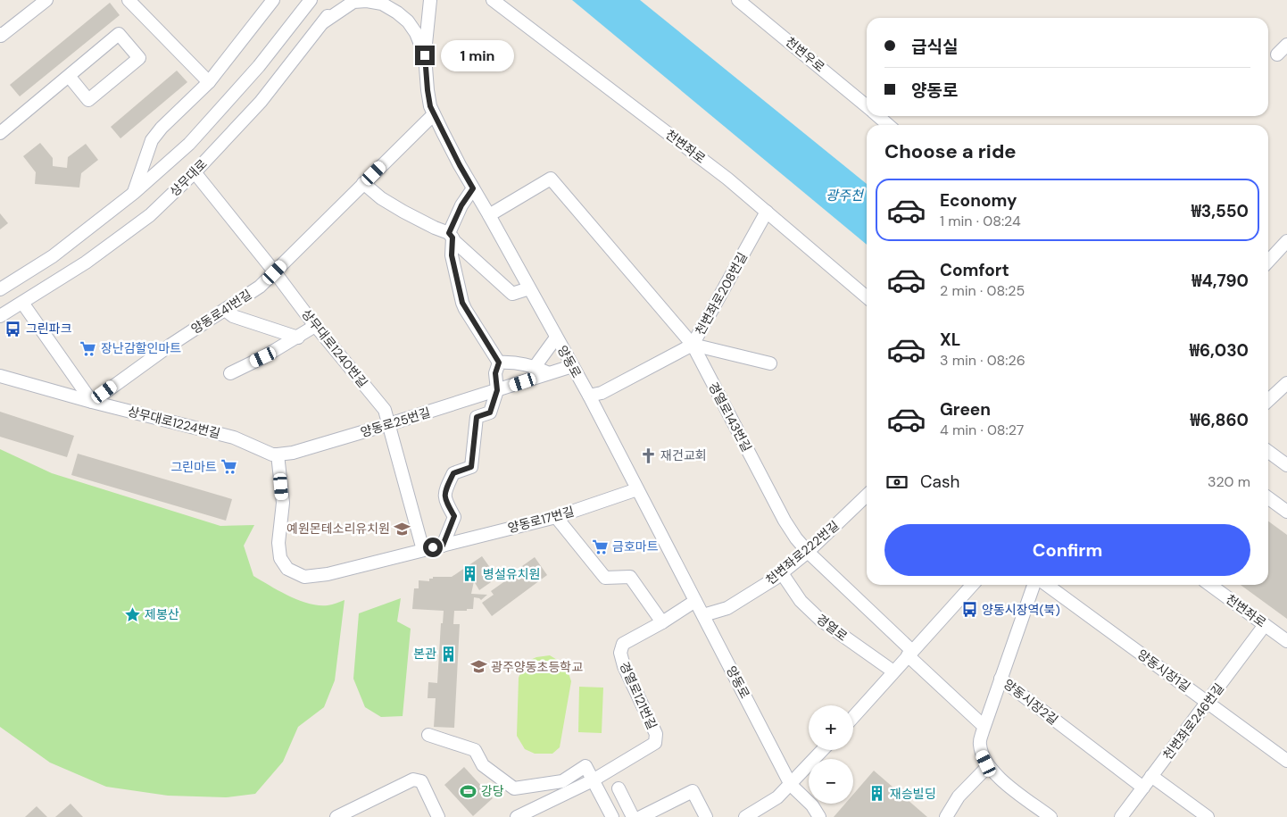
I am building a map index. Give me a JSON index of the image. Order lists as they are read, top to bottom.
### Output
{
  "streets": {
    "street": [
      "천변우로",
      "천변좌로",
      "상무대로",
      "천변좌로208번길",
      "양동로41번길",
      "상무대로1240번길",
      "양동로",
      "경열로143번길",
      "상무대로1224번길",
      "양동로25번길",
      "양동로17번길",
      "천변좌로222번길",
      "경열로",
      "양동시장1길",
      "경열로121번길",
      "양동시장2길",
      "천변좌로246번길"
    ]
  },
  "crossings": [
    ["천변좌로", "천변좌로208번길"],
    ["천변좌로", "천변좌로246번길"],
    ["상무대로", "상무대로1240번길"],
    ["상무대로", "양동로"],
    ["천변좌로208번길", "양동로"],
    ["천변좌로208번길", "경열로143번길"],
    ["양동로41번길", "상무대로1240번길"],
    ["양동로41번길", "양동로"],
    ["양동로41번길", "상무대로1224번길"],
    ["상무대로1240번길", "양동로25번길"],
    ["상무대로1240번길", "양동로17번길"],
    ["양동로", "경열로143번길"],
    ["양동로", "양동로25번길"],
    ["양동로", "양동로17번길"],
    ["양동로", "천변좌로222번길"],
    ["경열로143번길", "천변좌로222번길"],
    ["상무대로1224번길", "양동로25번길"],
    ["상무대로1224번길", "양동로17번길"],
    ["천변좌로222번길", "경열로"],
    ["양동시장1길", "천변좌로246번길"],
    ["양동시장2길", "천변좌로246번길"]
  ],
  "water": ["광주천"],
  "places": {
    "bus stop": ["그린파크", "양동시장역(북)"],
    "supermarket": ["장난감할인마트", "그린마트", "금호마트"],
    "church": ["재건교회"],
    "school or university": ["예원몬테소리유치원", "광주양동초등학교"],
    "building": ["병설유치원", "본관", "재승빌딩"],
    "place": ["제봉산"],
    "sports": ["강당"]
  },
  "page": {
    "banner": ["급식실", "양동로"],
    "bubble": "1 min",
    "heading": "Choose a ride",
    "list": [
      {
        "name": "Economy",
        "note": "1 min · 08:24",
        "value": "₩3,550"
      },
      {
        "name": "Comfort",
        "note": "2 min · 08:25",
        "value": "₩4,790"
      },
      {
        "name": "XL",
        "note": "3 min · 08:26",
        "value": "₩6,030"
      },
      {
        "name": "Green",
        "note": "4 min · 08:27",
        "value": "₩6,860"
      }
    ],
    "pay": ["Cash", "320 m"],
    "buttons": "Confirm",
    "map_buttons": ["+", "−"]
  }
}
